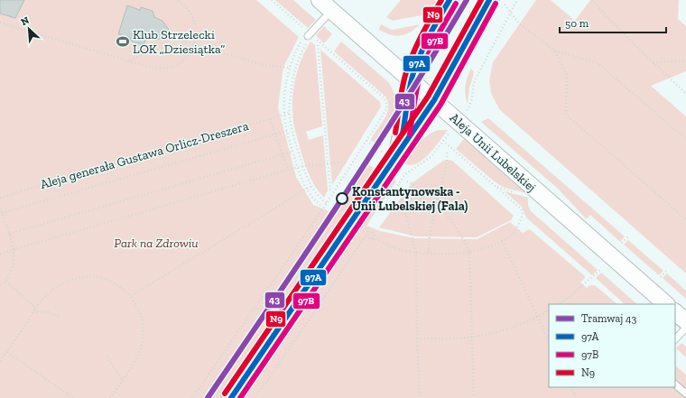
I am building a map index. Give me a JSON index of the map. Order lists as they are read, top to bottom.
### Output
{
  "streets": {
    "street": ["Aleja Unii Lubelskiej"],
    "path": ["Aleja generała Gustawa Orlicz-Dreszera"]
  },
  "parks": ["Park na Zdrowiu"],
  "places": {
    "sports": ["Klub Strzelecki LOK „Dziesiątka”"],
    "other": ["Konstantynowska - Unii Lubelskiej (Fala)"]
  },
  "lines": [
    "tram line 43",
    "transit line 97A",
    "transit line N9",
    "transit line 97B"
  ],
  "legend": [
    "Tramwaj 43",
    "97A",
    "97B",
    "N9"
  ],
  "scale_bar": "50 m",
  "north": "top left"
}
